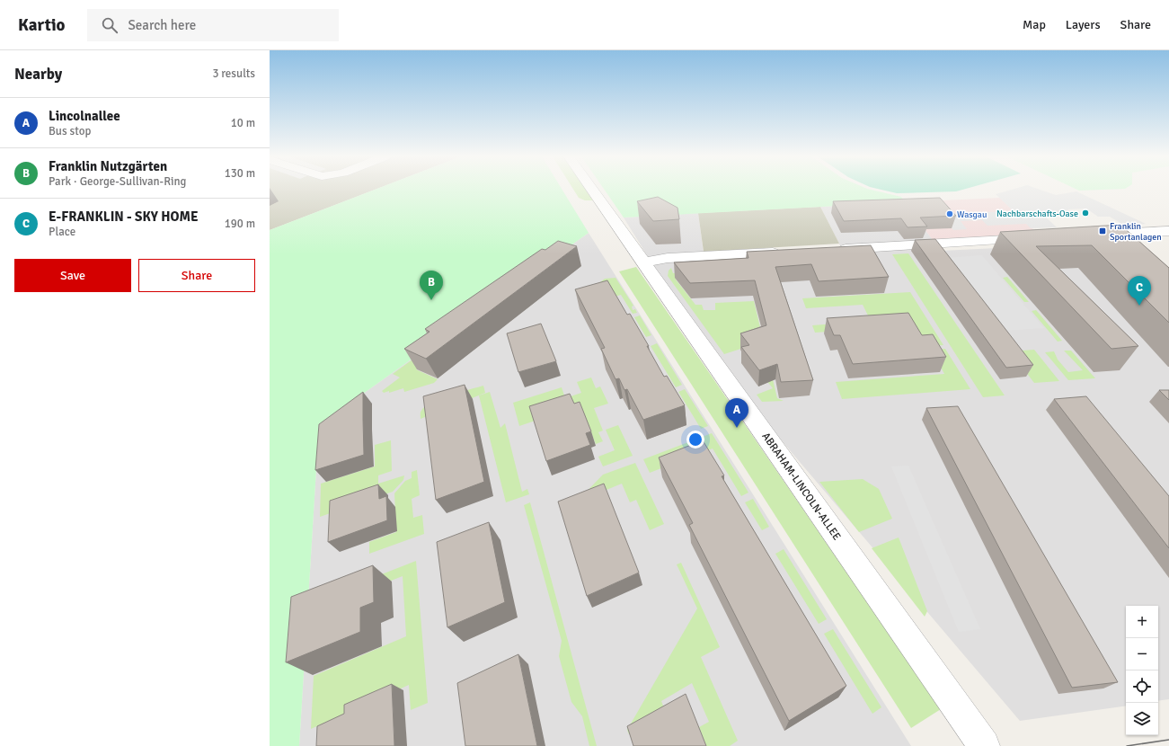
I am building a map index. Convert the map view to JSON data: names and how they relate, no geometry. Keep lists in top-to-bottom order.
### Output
{
  "streets": {
    "street": ["ABRAHAM-LINCOLN-ALLEE"]
  },
  "places": {
    "other": ["Nachbarschafts-Oase", "Wasgau"],
    "transit": ["Franklin Sportanlagen"]
  },
  "page": {
    "header": "Kartio",
    "search": "Search here",
    "nav": ["Map", "Layers", "Share"],
    "heading": ["Nearby", "3 results"],
    "list": [
      {
        "mark": "A",
        "name": "Lincolnallee",
        "note": "Bus stop",
        "value": "10 m"
      },
      {
        "mark": "B",
        "name": "Franklin Nutzgärten",
        "note": "Park · George-Sullivan-Ring",
        "value": "130 m"
      },
      {
        "mark": "C",
        "name": "E-FRANKLIN - SKY HOME",
        "note": "Place",
        "value": "190 m"
      }
    ],
    "buttons": ["Save", "Share"],
    "pins": ["B", "C", "A"],
    "map_buttons": ["+", "−"]
  }
}
